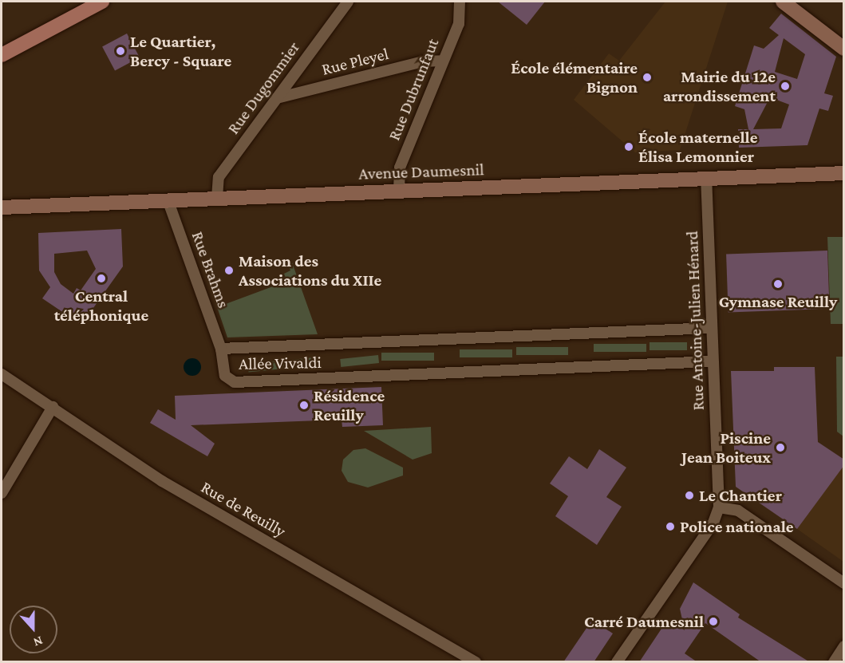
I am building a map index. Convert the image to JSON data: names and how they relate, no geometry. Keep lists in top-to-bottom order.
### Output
{
  "streets": {
    "main road": ["Avenue Daumesnil"],
    "street": [
      "Rue Pleyel",
      "Rue Dugommier",
      "Rue Dubrunfaut",
      "Rue Brahms",
      "Rue Antoine-Julien Hénard",
      "Allée Vivaldi",
      "Rue de Reuilly"
    ]
  },
  "crossings": [
    ["Rue Pleyel", "Rue Dugommier"],
    ["Rue Pleyel", "Rue Dubrunfaut"],
    ["Rue Dugommier", "Avenue Daumesnil"],
    ["Rue Dubrunfaut", "Avenue Daumesnil"],
    ["Avenue Daumesnil", "Rue Brahms"],
    ["Avenue Daumesnil", "Rue Antoine-Julien Hénard"],
    ["Rue Brahms", "Allée Vivaldi"],
    ["Rue Antoine-Julien Hénard", "Allée Vivaldi"]
  ],
  "places": [
    "Le Quartier, Bercy - Square",
    "École élémentaire Bignon",
    "Mairie du 12e arrondissement",
    "École maternelle Élisa Lemonnier",
    "Maison des Associations du XIIe",
    "Central téléphonique",
    "Gymnase Reuilly",
    "Résidence Reuilly",
    "Piscine Jean Boiteux",
    "Le Chantier",
    "Police nationale",
    "Carré Daumesnil"
  ],
  "north": "bottom"
}
